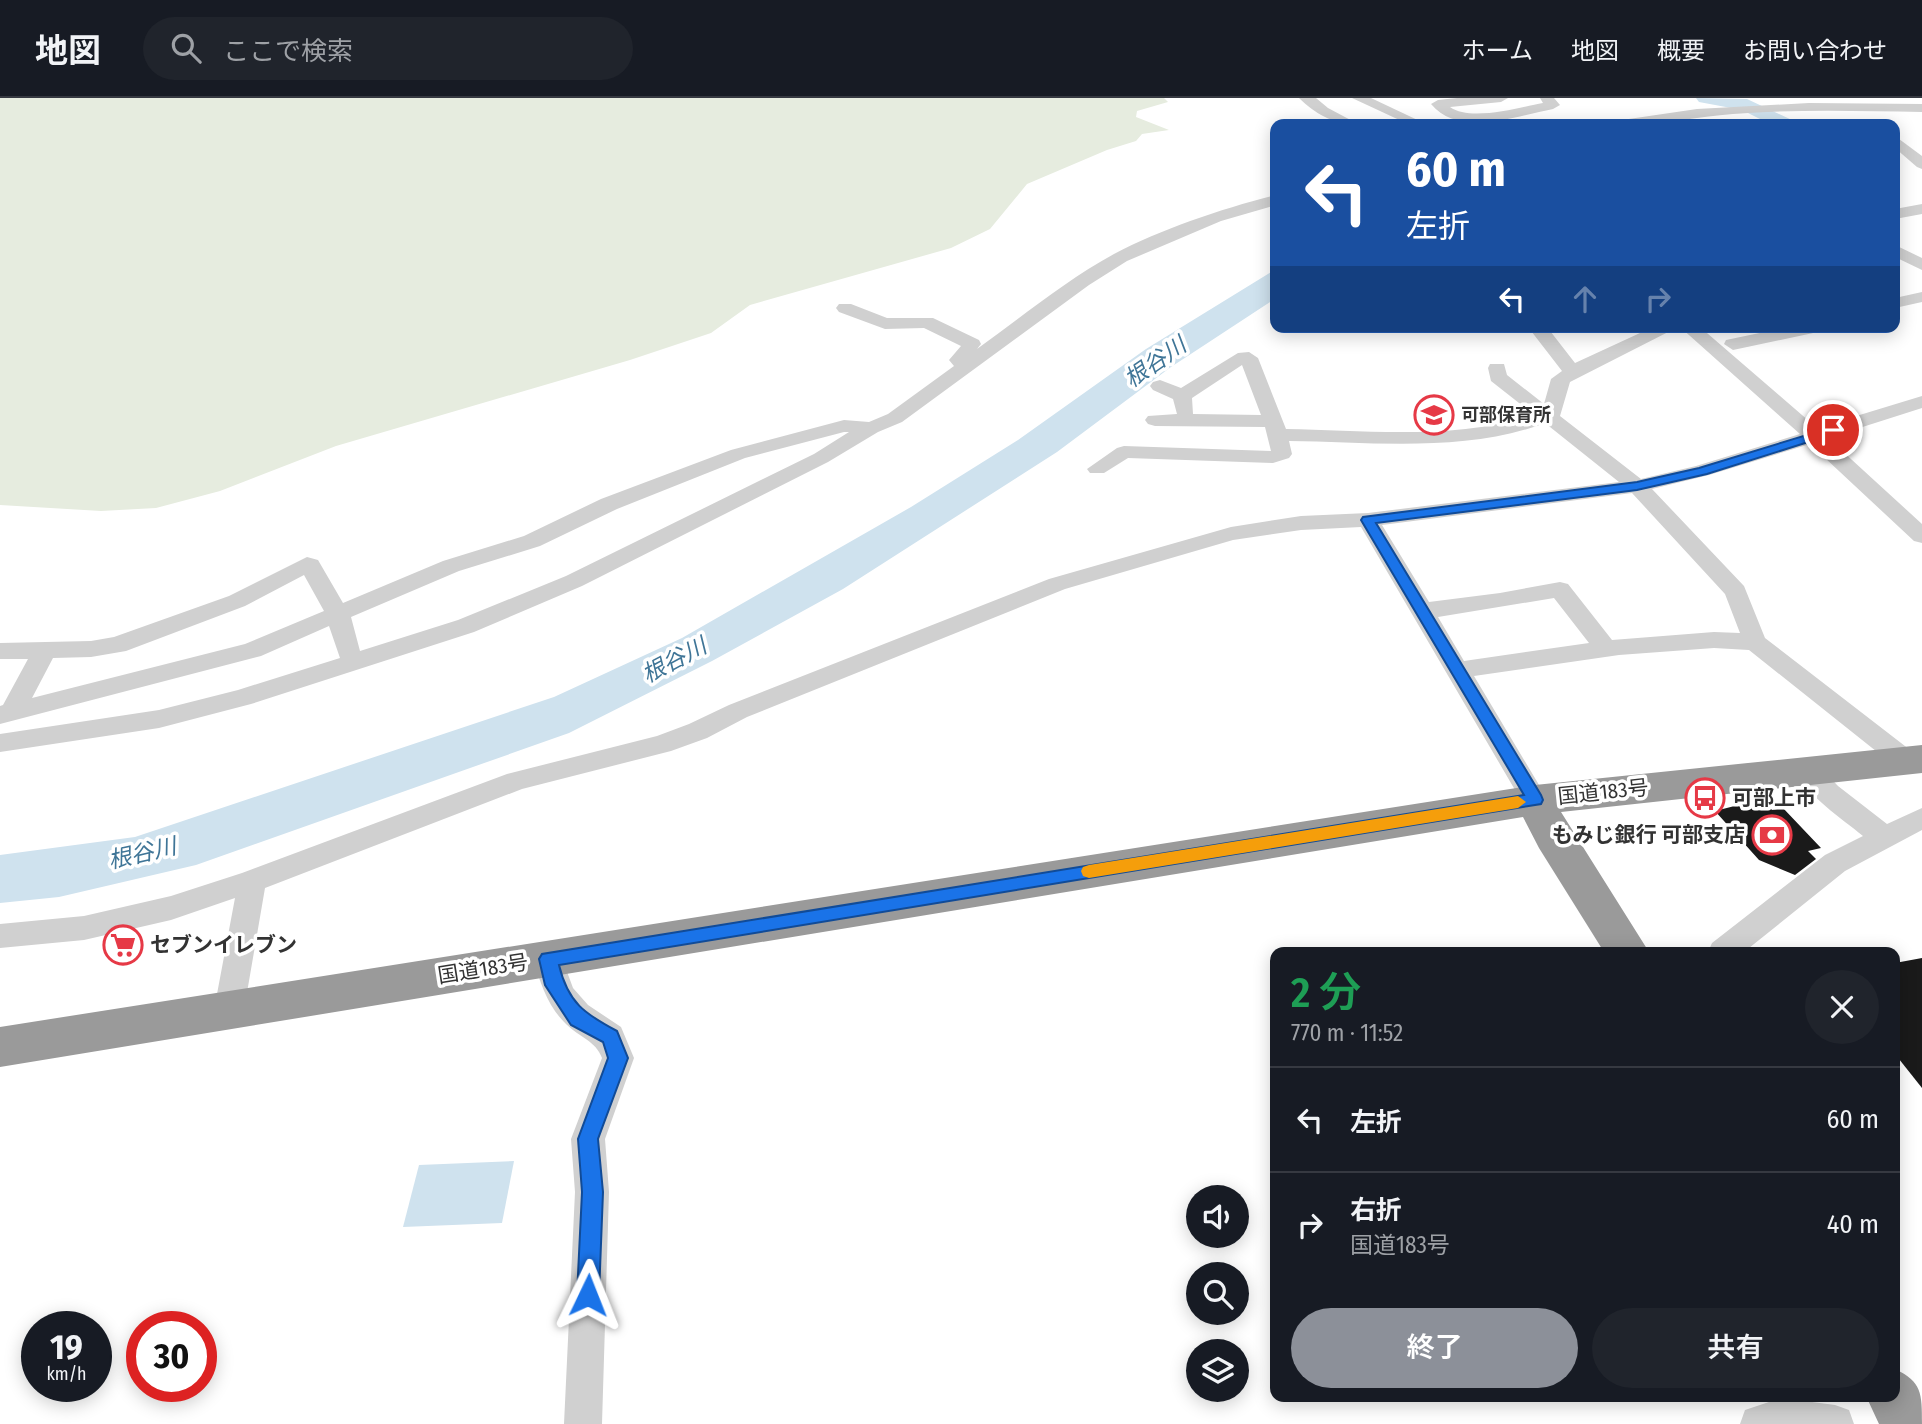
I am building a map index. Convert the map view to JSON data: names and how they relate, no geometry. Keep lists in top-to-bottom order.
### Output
{
  "streets": {
    "highway": ["国道183号"]
  },
  "water": ["根谷川"],
  "places": {
    "school or university": ["可部保育所"],
    "bus stop": ["可部上市"],
    "bank": ["もみじ銀行 可部支店"],
    "supermarket": ["セブンイレブン"]
  },
  "page": {
    "header": "地図",
    "search": "ここで検索",
    "nav": [
      "ホーム",
      "地図",
      "概要",
      "お問い合わせ"
    ],
    "turn": ["60 m", "左折"],
    "heading": ["2 分", "770 m · 11:52"],
    "list": [
      {
        "name": "左折",
        "value": "60 m"
      },
      {
        "name": "右折",
        "note": "国道183号",
        "value": "40 m"
      }
    ],
    "buttons": ["終了", "共有"],
    "speed": "19 km/h",
    "limit": "30"
  }
}
